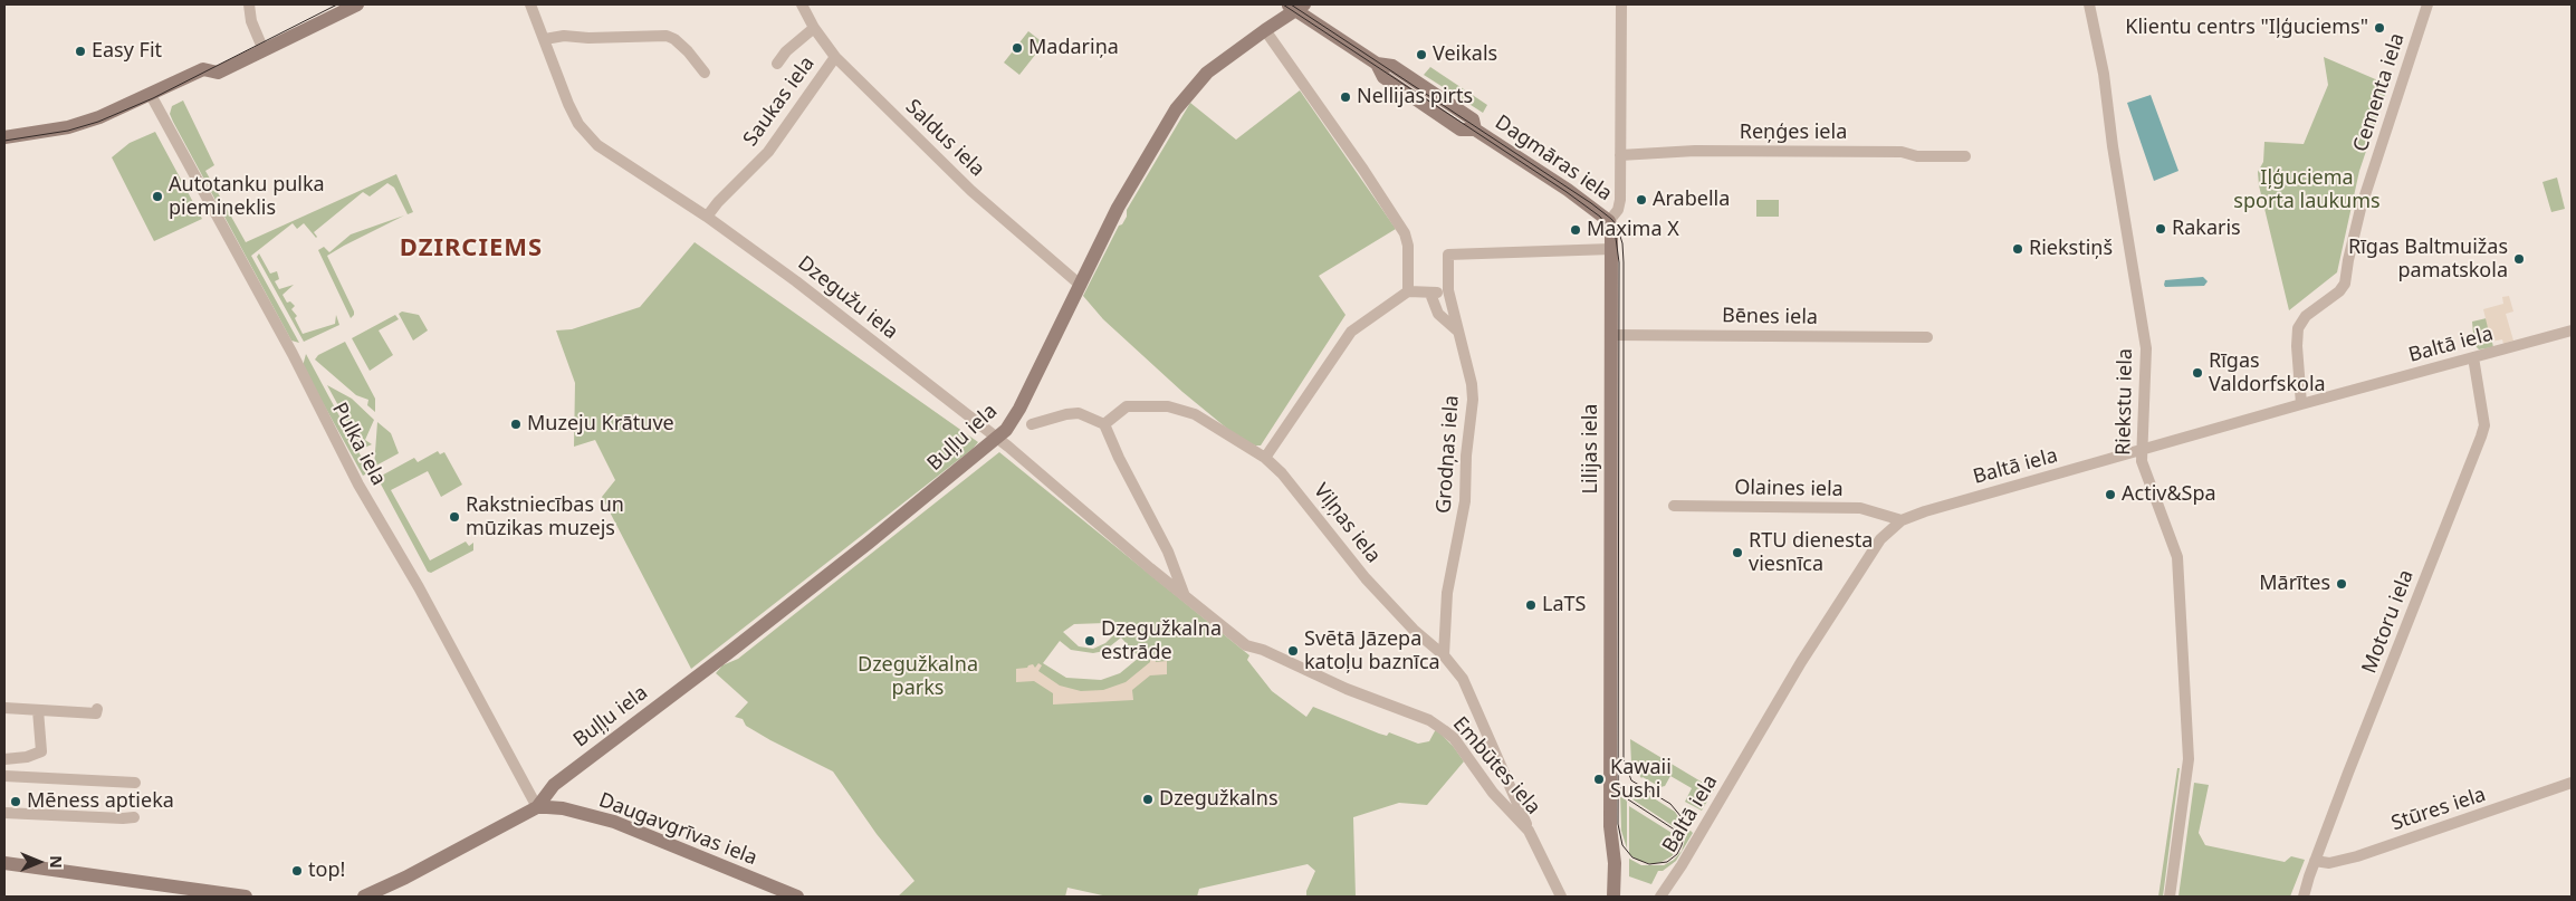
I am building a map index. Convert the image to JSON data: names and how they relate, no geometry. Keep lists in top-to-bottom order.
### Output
{
  "streets": {
    "street": [
      "Cementa iela",
      "Saukas iela",
      "Reņģes iela",
      "Saldus iela",
      "Dagmāras iela",
      "Dzegužu iela",
      "Bēnes iela",
      "Baltā iela",
      "Riekstu iela",
      "Buļļu iela",
      "Pulka iela",
      "Lilijas iela",
      "Grodņas iela",
      "Olaines iela",
      "Viļņas iela",
      "Motoru iela",
      "Embūtes iela",
      "Stūres iela",
      "Daugavgrīvas iela"
    ]
  },
  "crossings": [
    ["Cementa iela", "Baltā iela"],
    ["Saukas iela", "Saldus iela"],
    ["Saukas iela", "Dzegužu iela"],
    ["Reņģes iela", "Lilijas iela"],
    ["Saldus iela", "Buļļu iela"],
    ["Dagmāras iela", "Buļļu iela"],
    ["Dagmāras iela", "Lilijas iela"],
    ["Dzegužu iela", "Buļļu iela"],
    ["Dzegužu iela", "Embūtes iela"],
    ["Bēnes iela", "Lilijas iela"],
    ["Baltā iela", "Riekstu iela"],
    ["Baltā iela", "Olaines iela"],
    ["Baltā iela", "Motoru iela"],
    ["Buļļu iela", "Pulka iela"],
    ["Buļļu iela", "Daugavgrīvas iela"],
    ["Pulka iela", "Daugavgrīvas iela"],
    ["Lilijas iela", "Grodņas iela"],
    ["Grodņas iela", "Viļņas iela"],
    ["Viļņas iela", "Embūtes iela"],
    ["Motoru iela", "Stūres iela"]
  ],
  "districts": ["DZIRCIEMS"],
  "parks": ["Iļģuciema sporta laukums", "Dzegužkalna parks"],
  "places": [
    "Klientu centrs \"Iļģuciems\"",
    "Madariņa",
    "Easy Fit",
    "Veikals",
    "Nellijas pirts",
    "Autotanku pulka piemineklis",
    "Arabella",
    "Rakaris",
    "Maxima X",
    "Riekstiņš",
    "Rīgas Baltmuižas pamatskola",
    "Rīgas Valdorfskola",
    "Muzeju Krātuve",
    "Activ&Spa",
    "Rakstniecības un mūzikas muzejs",
    "RTU dienesta viesnīca",
    "Mārītes",
    "LaTS",
    "Dzegužkalna estrāde",
    "Svētā Jāzepa katoļu baznīca",
    "Kawaii Sushi",
    "Dzegužkalns",
    "Mēness aptieka",
    "top!"
  ],
  "north": "right"
}
